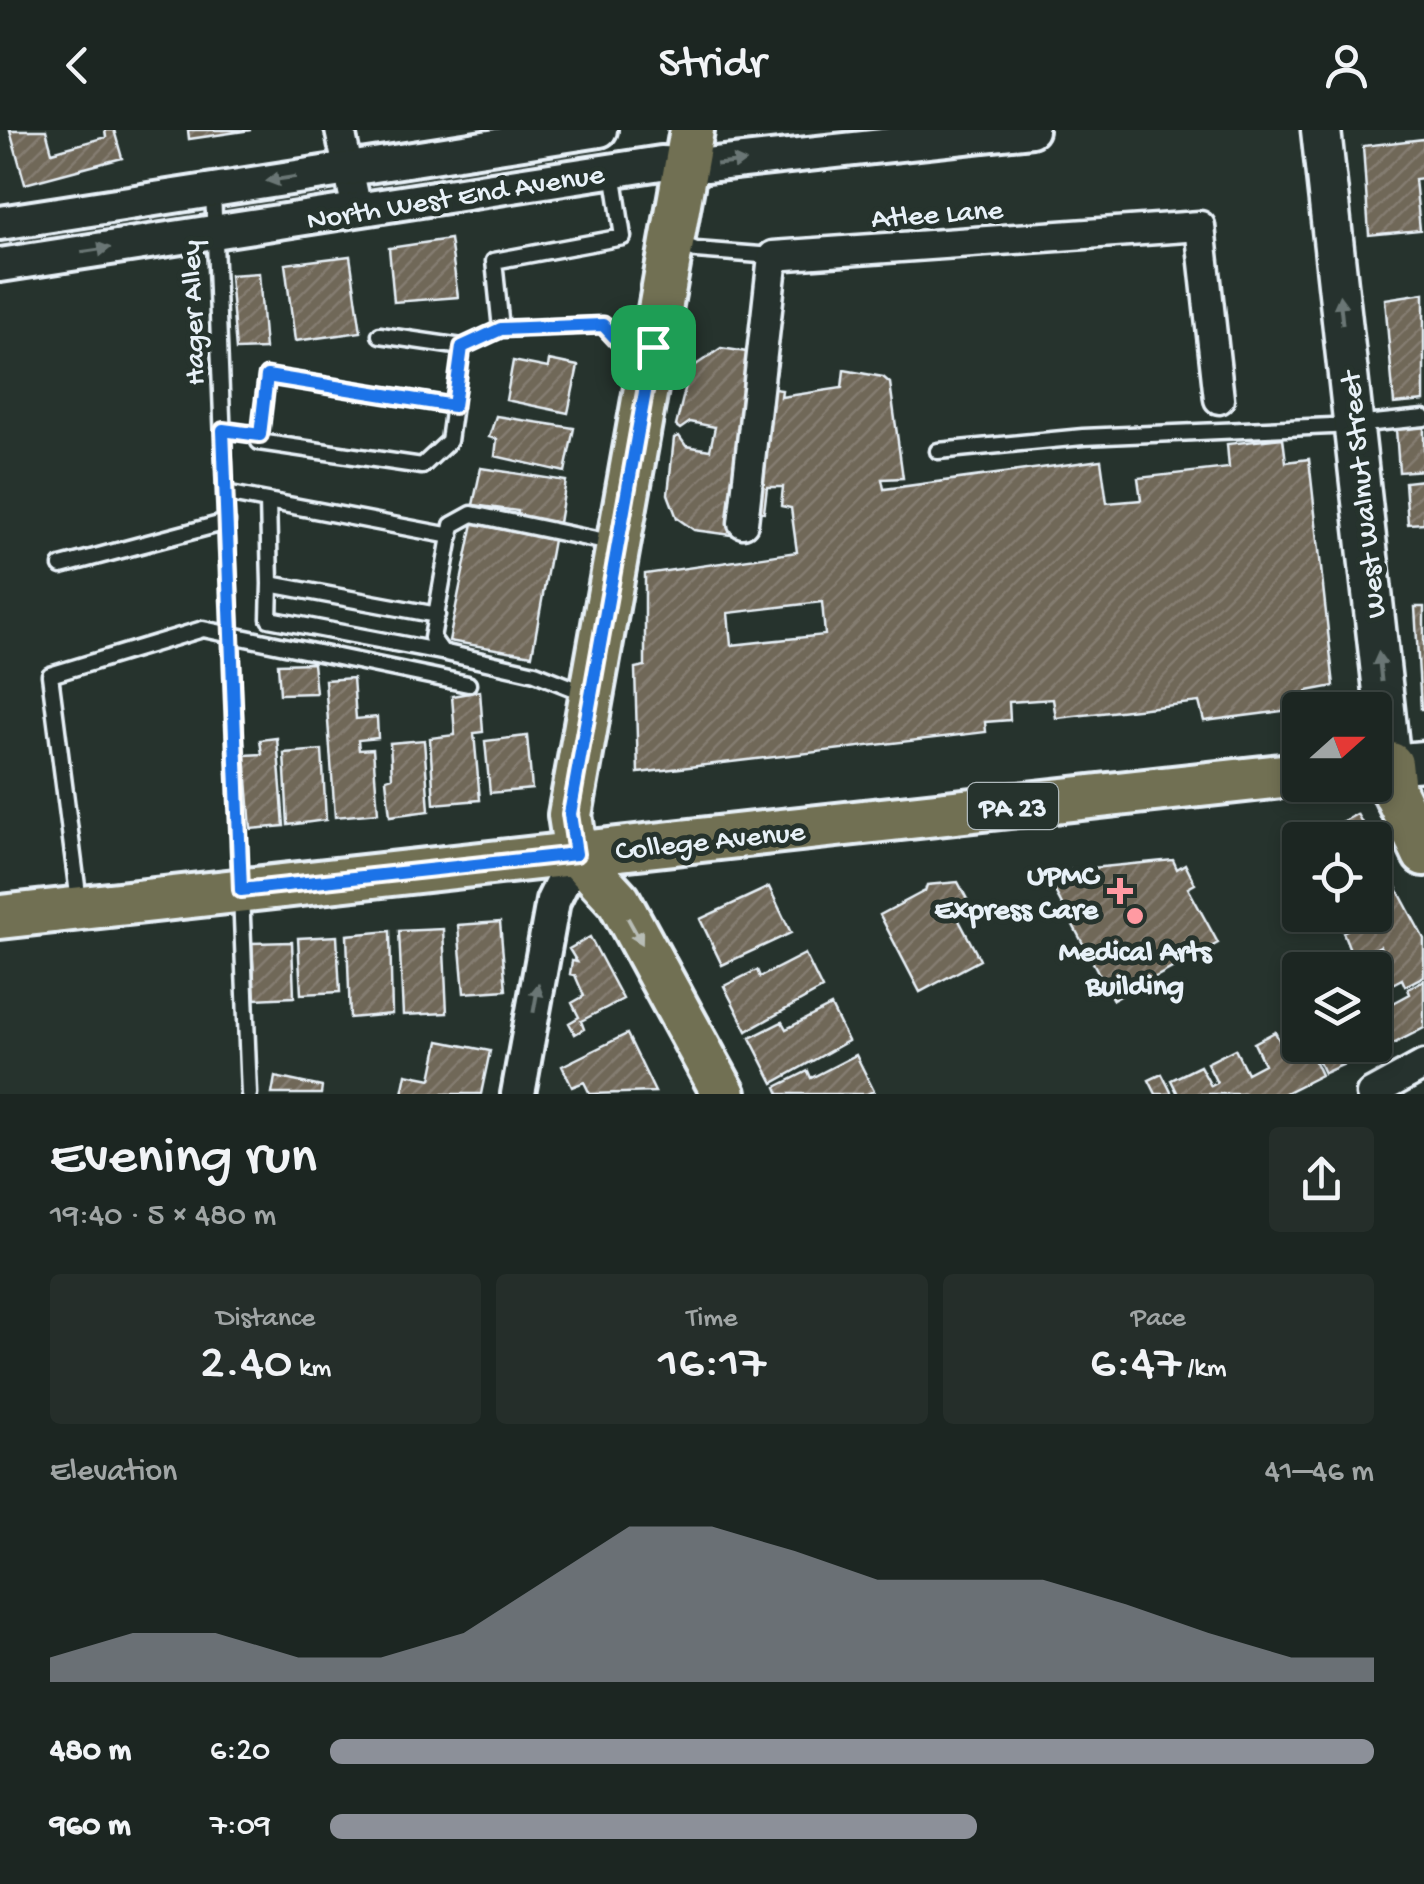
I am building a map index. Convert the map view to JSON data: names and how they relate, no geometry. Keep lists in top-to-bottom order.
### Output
{
  "streets": {
    "main road": ["West Walnut Street", "PA 23", "College Avenue"],
    "street": ["North West End Avenue", "Atlee Lane"],
    "lane": ["Hager Alley"]
  },
  "crossings": [
    ["North West End Avenue", "Hager Alley"],
    ["Hager Alley", "College Avenue"]
  ],
  "one_way": ["West Walnut Street"],
  "places": {
    "health": ["UPMC Express Care"],
    "other": ["Medical Arts Building"]
  },
  "north": "right",
  "page": {
    "header": "Stridr",
    "heading": ["Evening run", "19:40 · 5 × 480 m"],
    "stats": [
      ["Distance", "2.40 km"],
      ["Time", "16:17"],
      ["Pace", "6:47 /km"]
    ],
    "chart": ["Elevation", "41–46 m"],
    "list": [
      {
        "name": "480 m",
        "note": "6:20"
      },
      {
        "name": "960 m",
        "note": "7:09"
      }
    ]
  }
}
